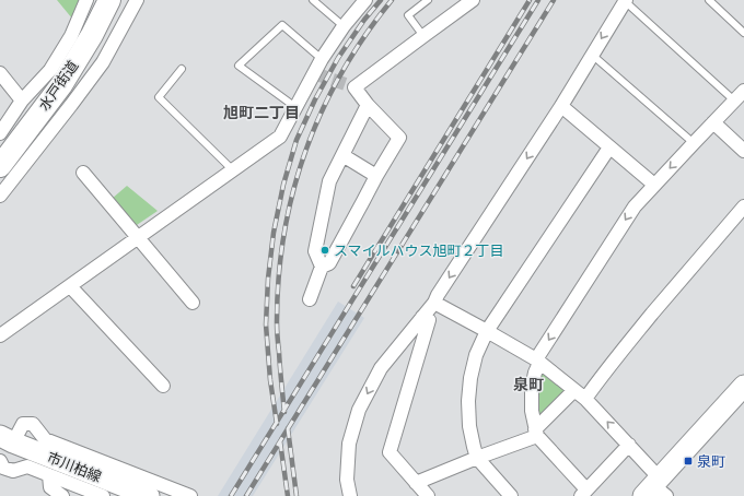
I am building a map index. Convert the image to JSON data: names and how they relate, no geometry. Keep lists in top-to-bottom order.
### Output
{
  "streets": {
    "highway": ["水戸街道"],
    "main road": ["市川柏線"]
  },
  "districts": ["旭町二丁目", "泉町"],
  "places": {
    "other": ["スマイルハウス旭町２丁目"],
    "transit": ["泉町"]
  }
}
